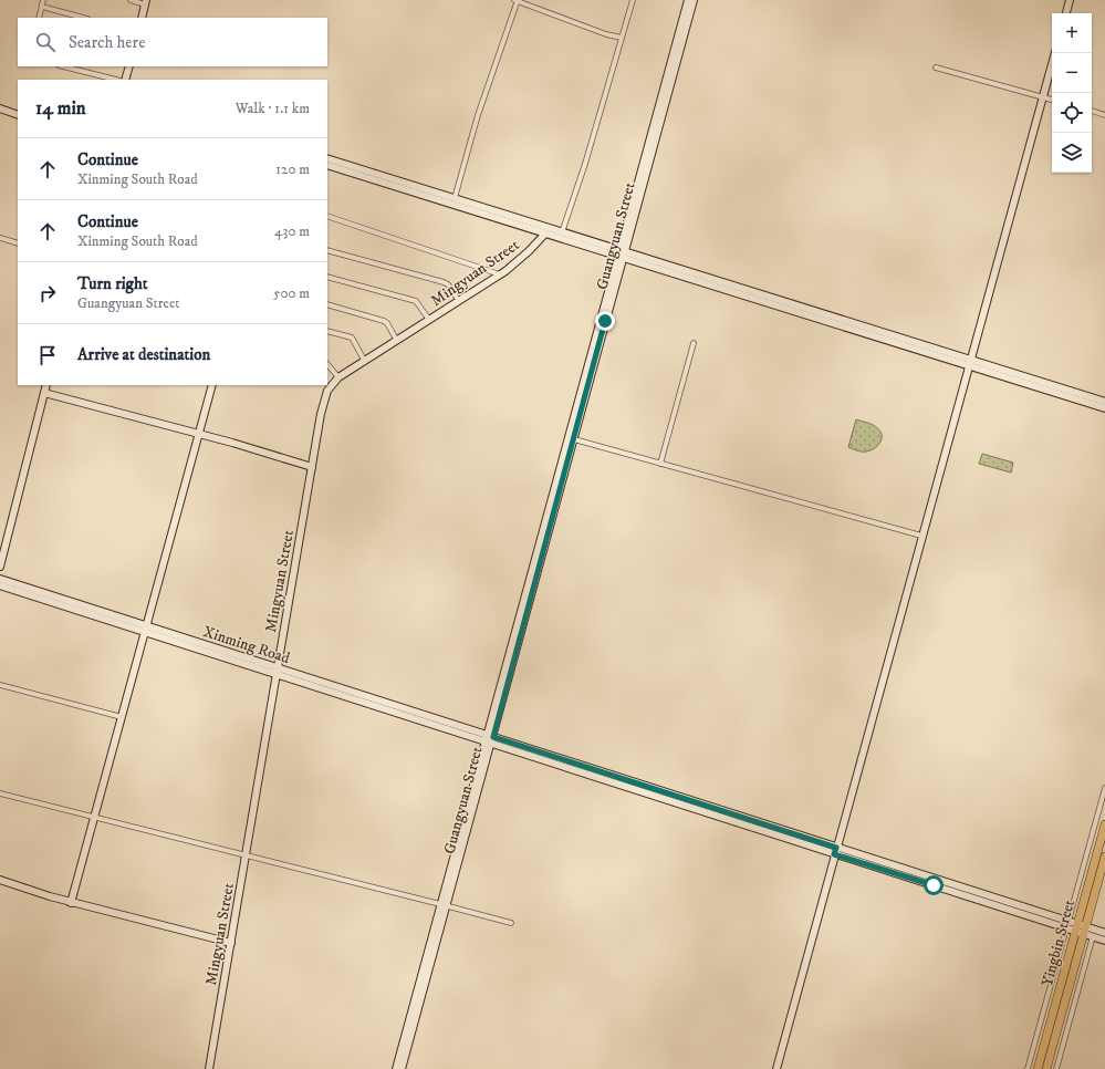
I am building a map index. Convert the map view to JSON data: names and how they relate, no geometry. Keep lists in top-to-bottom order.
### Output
{
  "streets": {
    "main road": ["Yingbin Street"],
    "street": ["Guangyuan Street", "Mingyuan Street", "Xinming Road"]
  },
  "crossings": [
    ["Guangyuan Street", "Xinming Road"],
    ["Mingyuan Street", "Xinming Road"],
    ["Xinming Road", "Yingbin Street"]
  ],
  "page": {
    "map_buttons": ["+", "−"],
    "search": "Search here",
    "heading": ["14 min", "Walk · 1.1 km"],
    "list": [
      ["Continue", "Xinming South Road", "120 m"],
      ["Continue", "Xinming South Road", "430 m"],
      ["Turn right", "Guangyuan Street", "500 m"],
      "Arrive at destination"
    ]
  }
}
